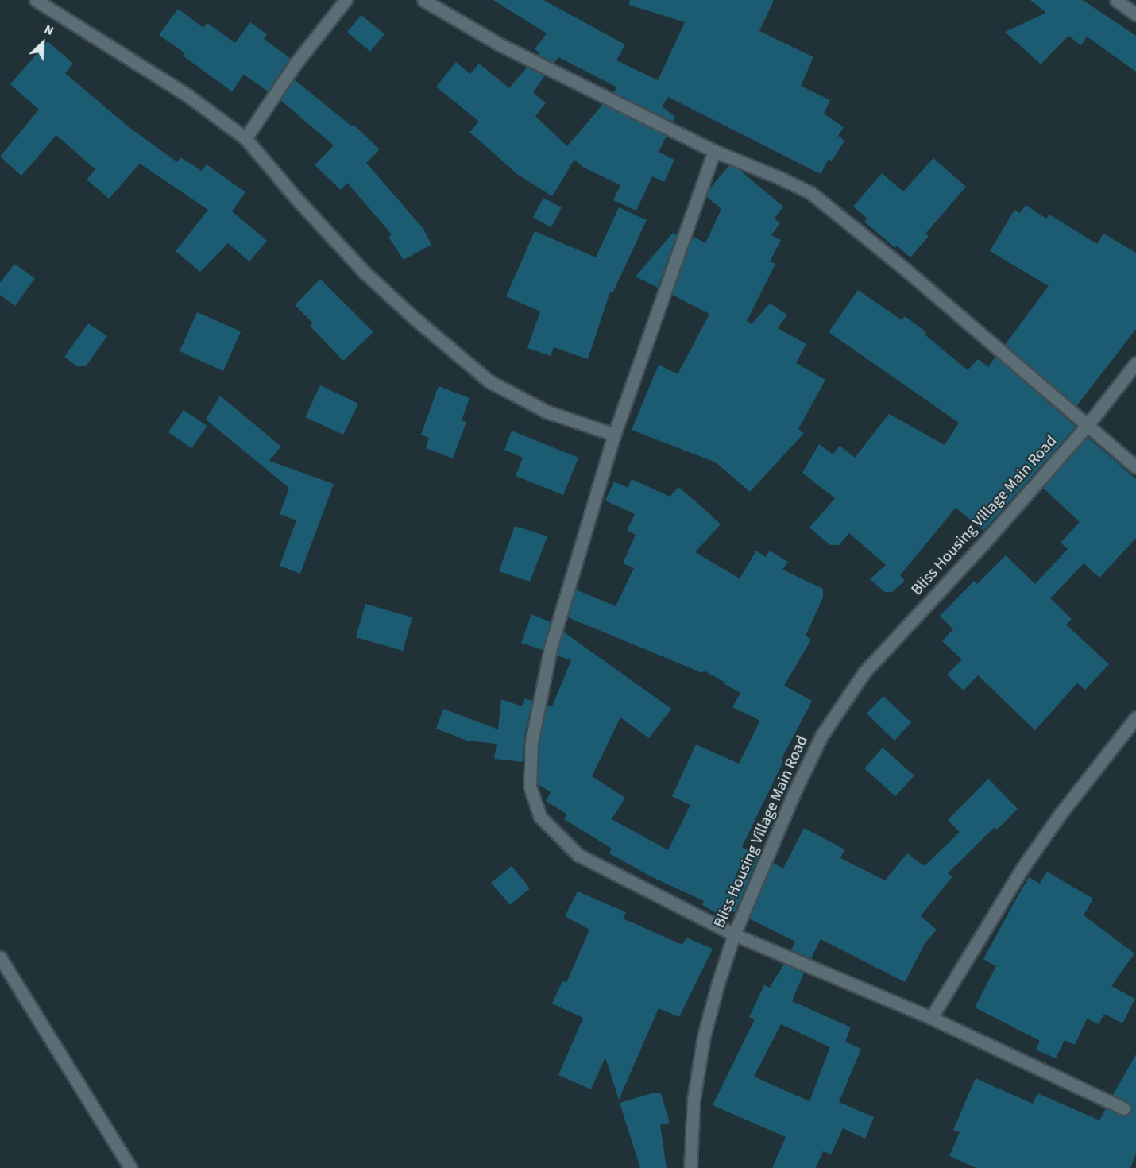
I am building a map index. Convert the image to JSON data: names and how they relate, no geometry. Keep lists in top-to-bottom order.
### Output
{
  "streets": {
    "street": ["Bliss Housing Village Main Road"]
  },
  "north": "top right"
}
